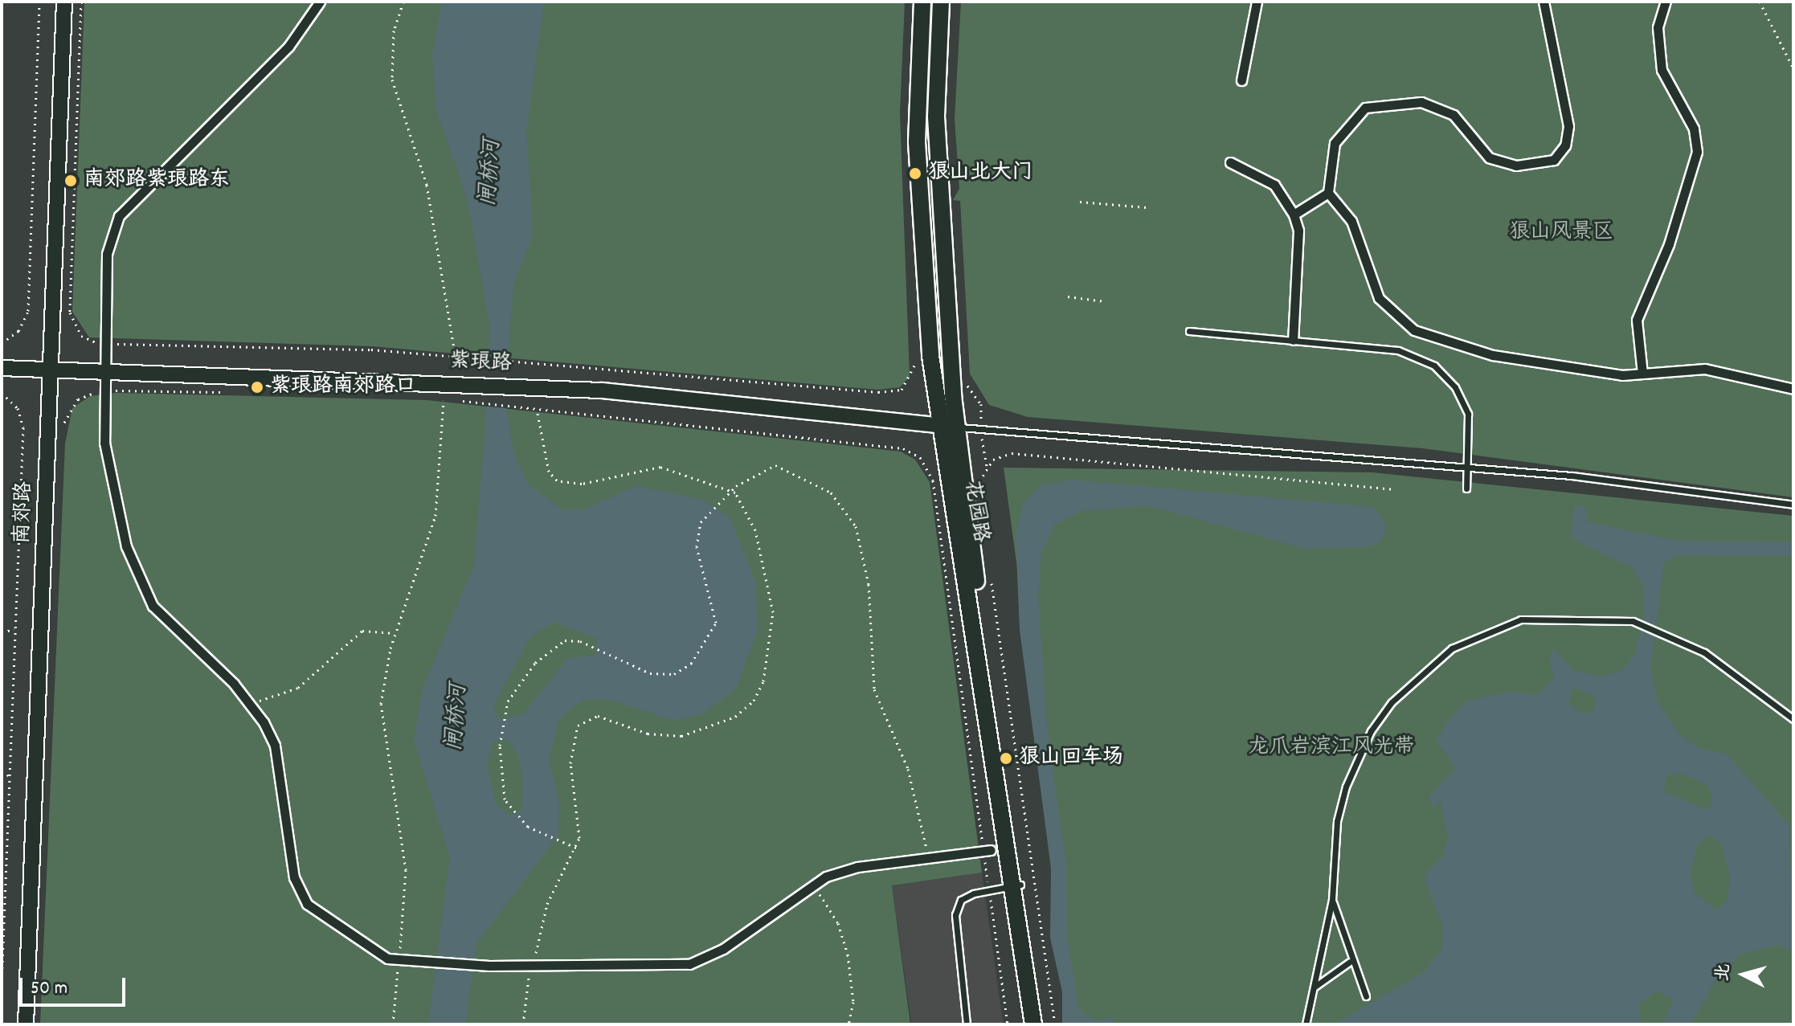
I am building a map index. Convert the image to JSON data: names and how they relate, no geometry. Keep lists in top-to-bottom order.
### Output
{
  "streets": {
    "main road": ["花园路"],
    "street": ["紫琅路", "南郊路"]
  },
  "crossings": [
    ["紫琅路", "花园路"],
    ["紫琅路", "南郊路"]
  ],
  "water": ["闸桥河"],
  "parks": ["狼山风景区", "龙爪岩滨江风光带"],
  "places": [
    "狼山北大门",
    "南郊路紫琅路东",
    "紫琅路南郊路口",
    "狼山回车场"
  ],
  "scale_bar": "50 m",
  "north": "left"
}
